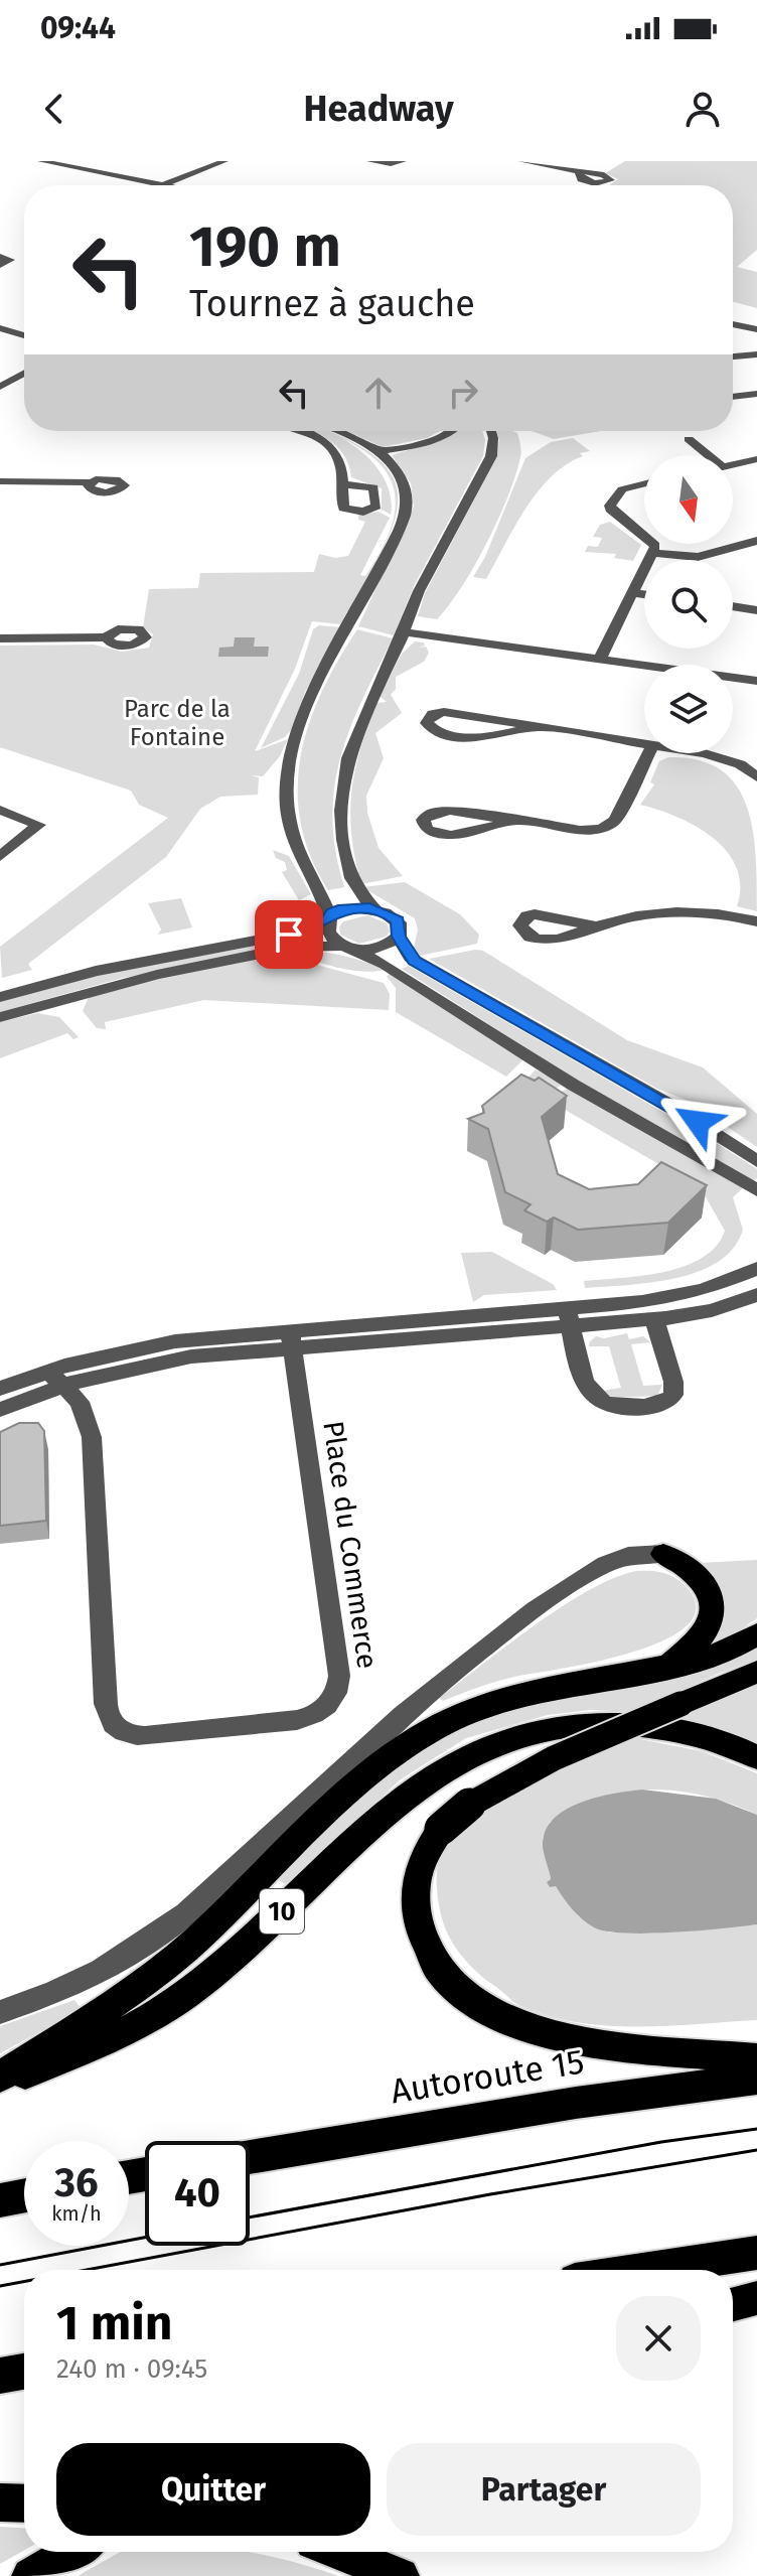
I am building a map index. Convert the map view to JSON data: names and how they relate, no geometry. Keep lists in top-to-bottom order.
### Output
{
  "streets": {
    "highway": ["10", "Autoroute 15"],
    "street": ["Place du Commerce"]
  },
  "parks": ["Parc de la Fontaine"],
  "north": "bottom",
  "page": {
    "status": "09:44",
    "header": "Headway",
    "turn": ["190 m", "Tournez à gauche"],
    "speed": "36 km/h",
    "limit": "40",
    "heading": ["1 min", "240 m · 09:45"],
    "buttons": ["Quitter", "Partager"]
  }
}
